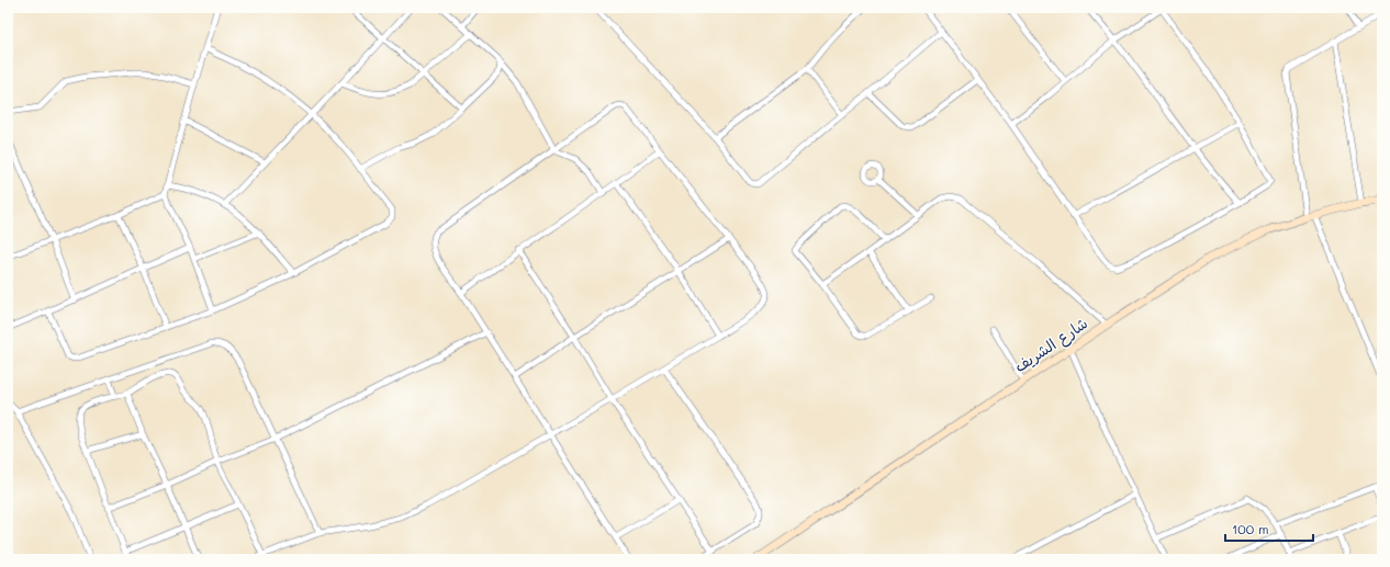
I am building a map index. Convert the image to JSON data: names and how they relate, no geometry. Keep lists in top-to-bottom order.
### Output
{
  "streets": {
    "main road": ["شارع الشريف"]
  },
  "scale_bar": "100 m"
}
